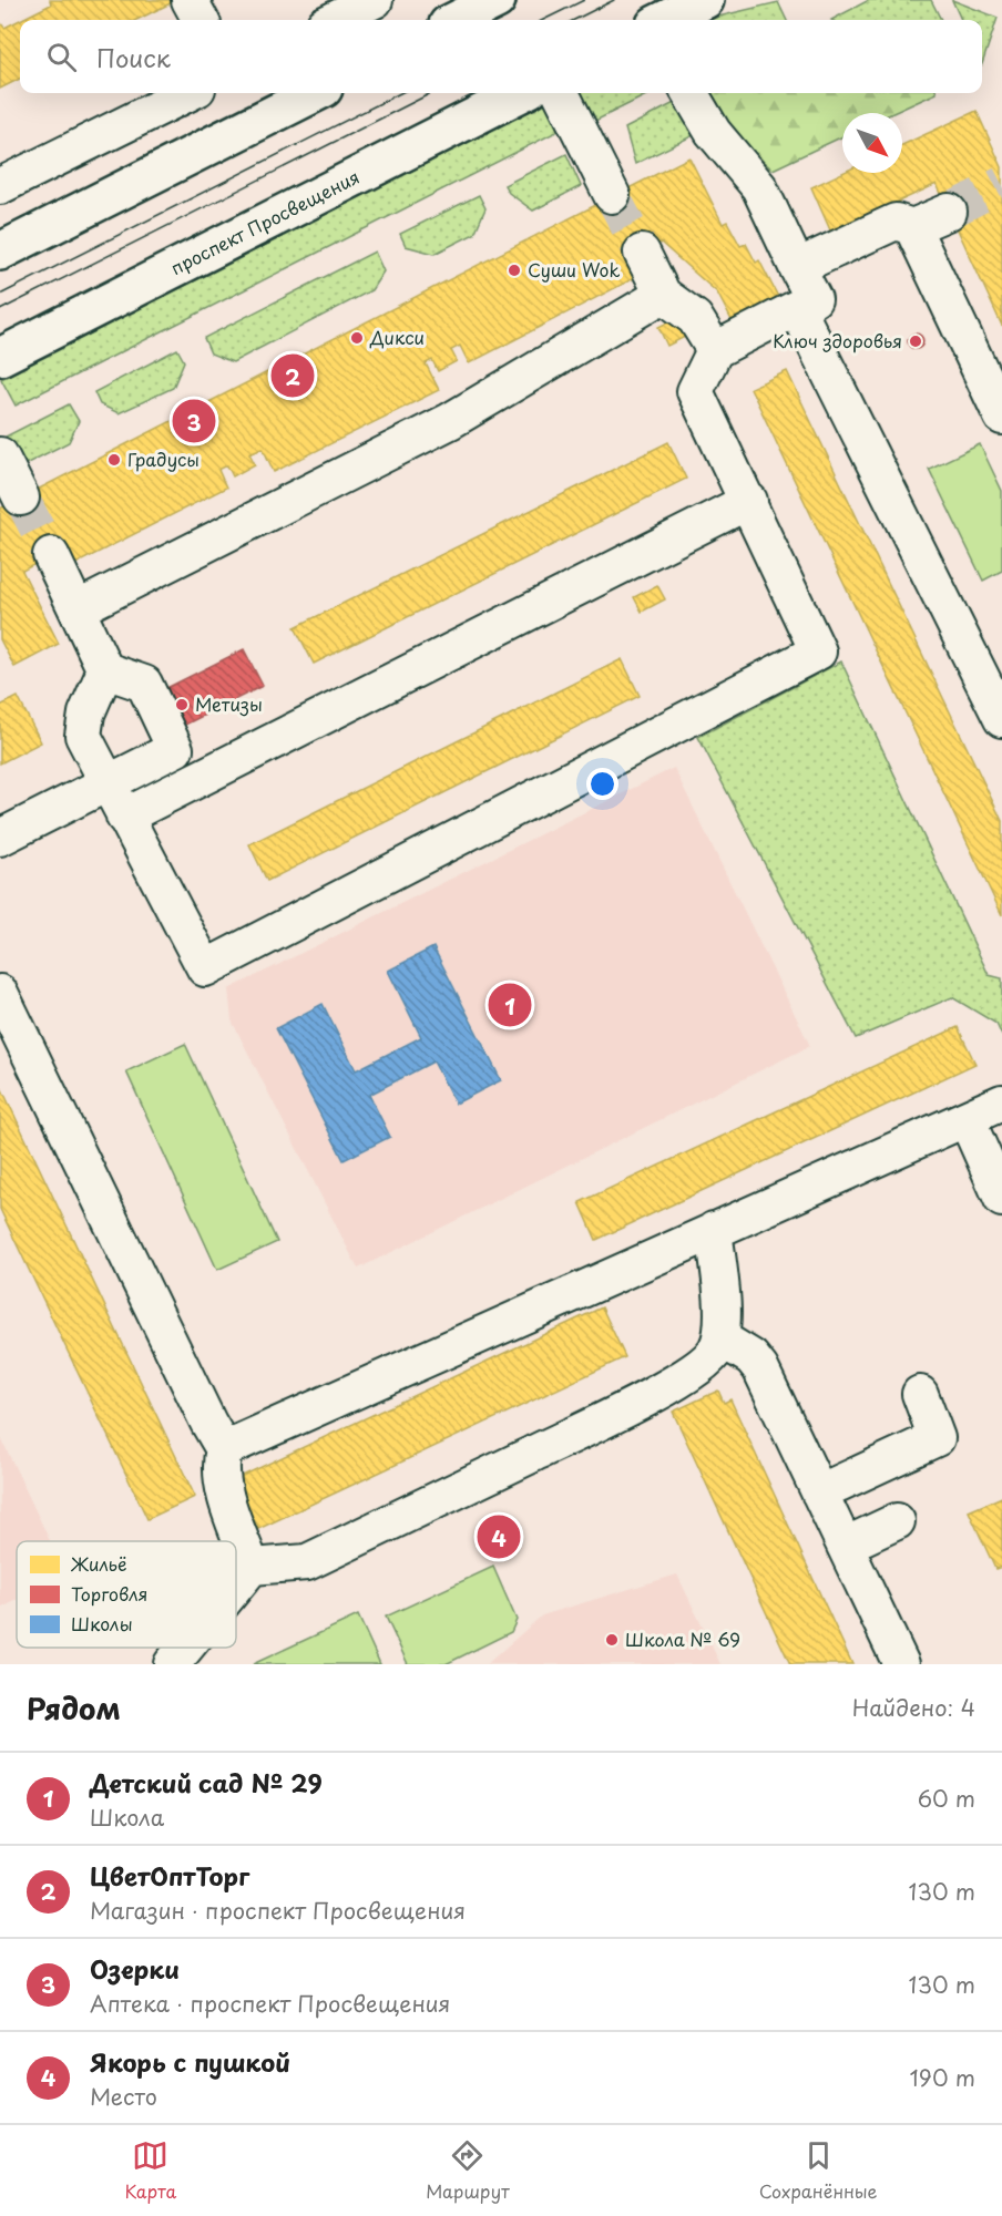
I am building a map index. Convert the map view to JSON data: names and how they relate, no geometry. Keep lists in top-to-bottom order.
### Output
{
  "streets": {
    "main road": ["проспект Просвещения"]
  },
  "places": [
    "Суши Wok",
    "Дикси",
    "Ключ здоровья",
    "Градусы",
    "Метизы",
    "Школа № 69"
  ],
  "legend": ["Жильё", "Торговля", "Школы"],
  "north": "bottom right",
  "page": {
    "search": "Поиск",
    "pins": [
      "2",
      "3",
      "1",
      "4"
    ],
    "heading": ["Рядом", "Найдено: 4"],
    "list": [
      {
        "mark": "1",
        "name": "Детский сад № 29",
        "note": "Школа",
        "value": "60 m"
      },
      {
        "mark": "2",
        "name": "ЦветОптТорг",
        "note": "Магазин · проспект Просвещения",
        "value": "130 m"
      },
      {
        "mark": "3",
        "name": "Озерки",
        "note": "Аптека · проспект Просвещения",
        "value": "130 m"
      },
      {
        "mark": "4",
        "name": "Якорь с пушкой",
        "note": "Место",
        "value": "190 m"
      }
    ],
    "nav": ["Карта", "Маршрут", "Сохранённые"]
  }
}
